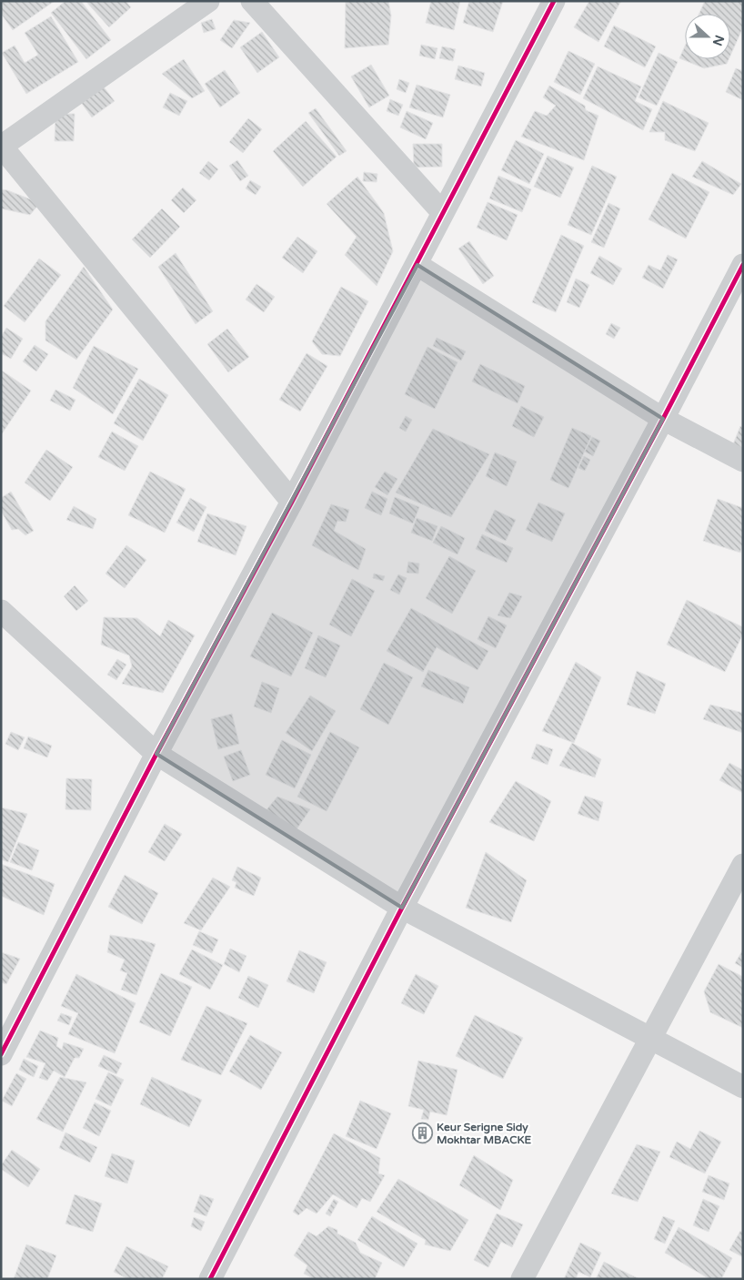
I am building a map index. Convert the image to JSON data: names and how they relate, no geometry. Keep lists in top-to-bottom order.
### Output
{
  "places": {
    "building": ["Keur Serigne Sidy Mokhtar MBACKE"]
  },
  "north": "right"
}
